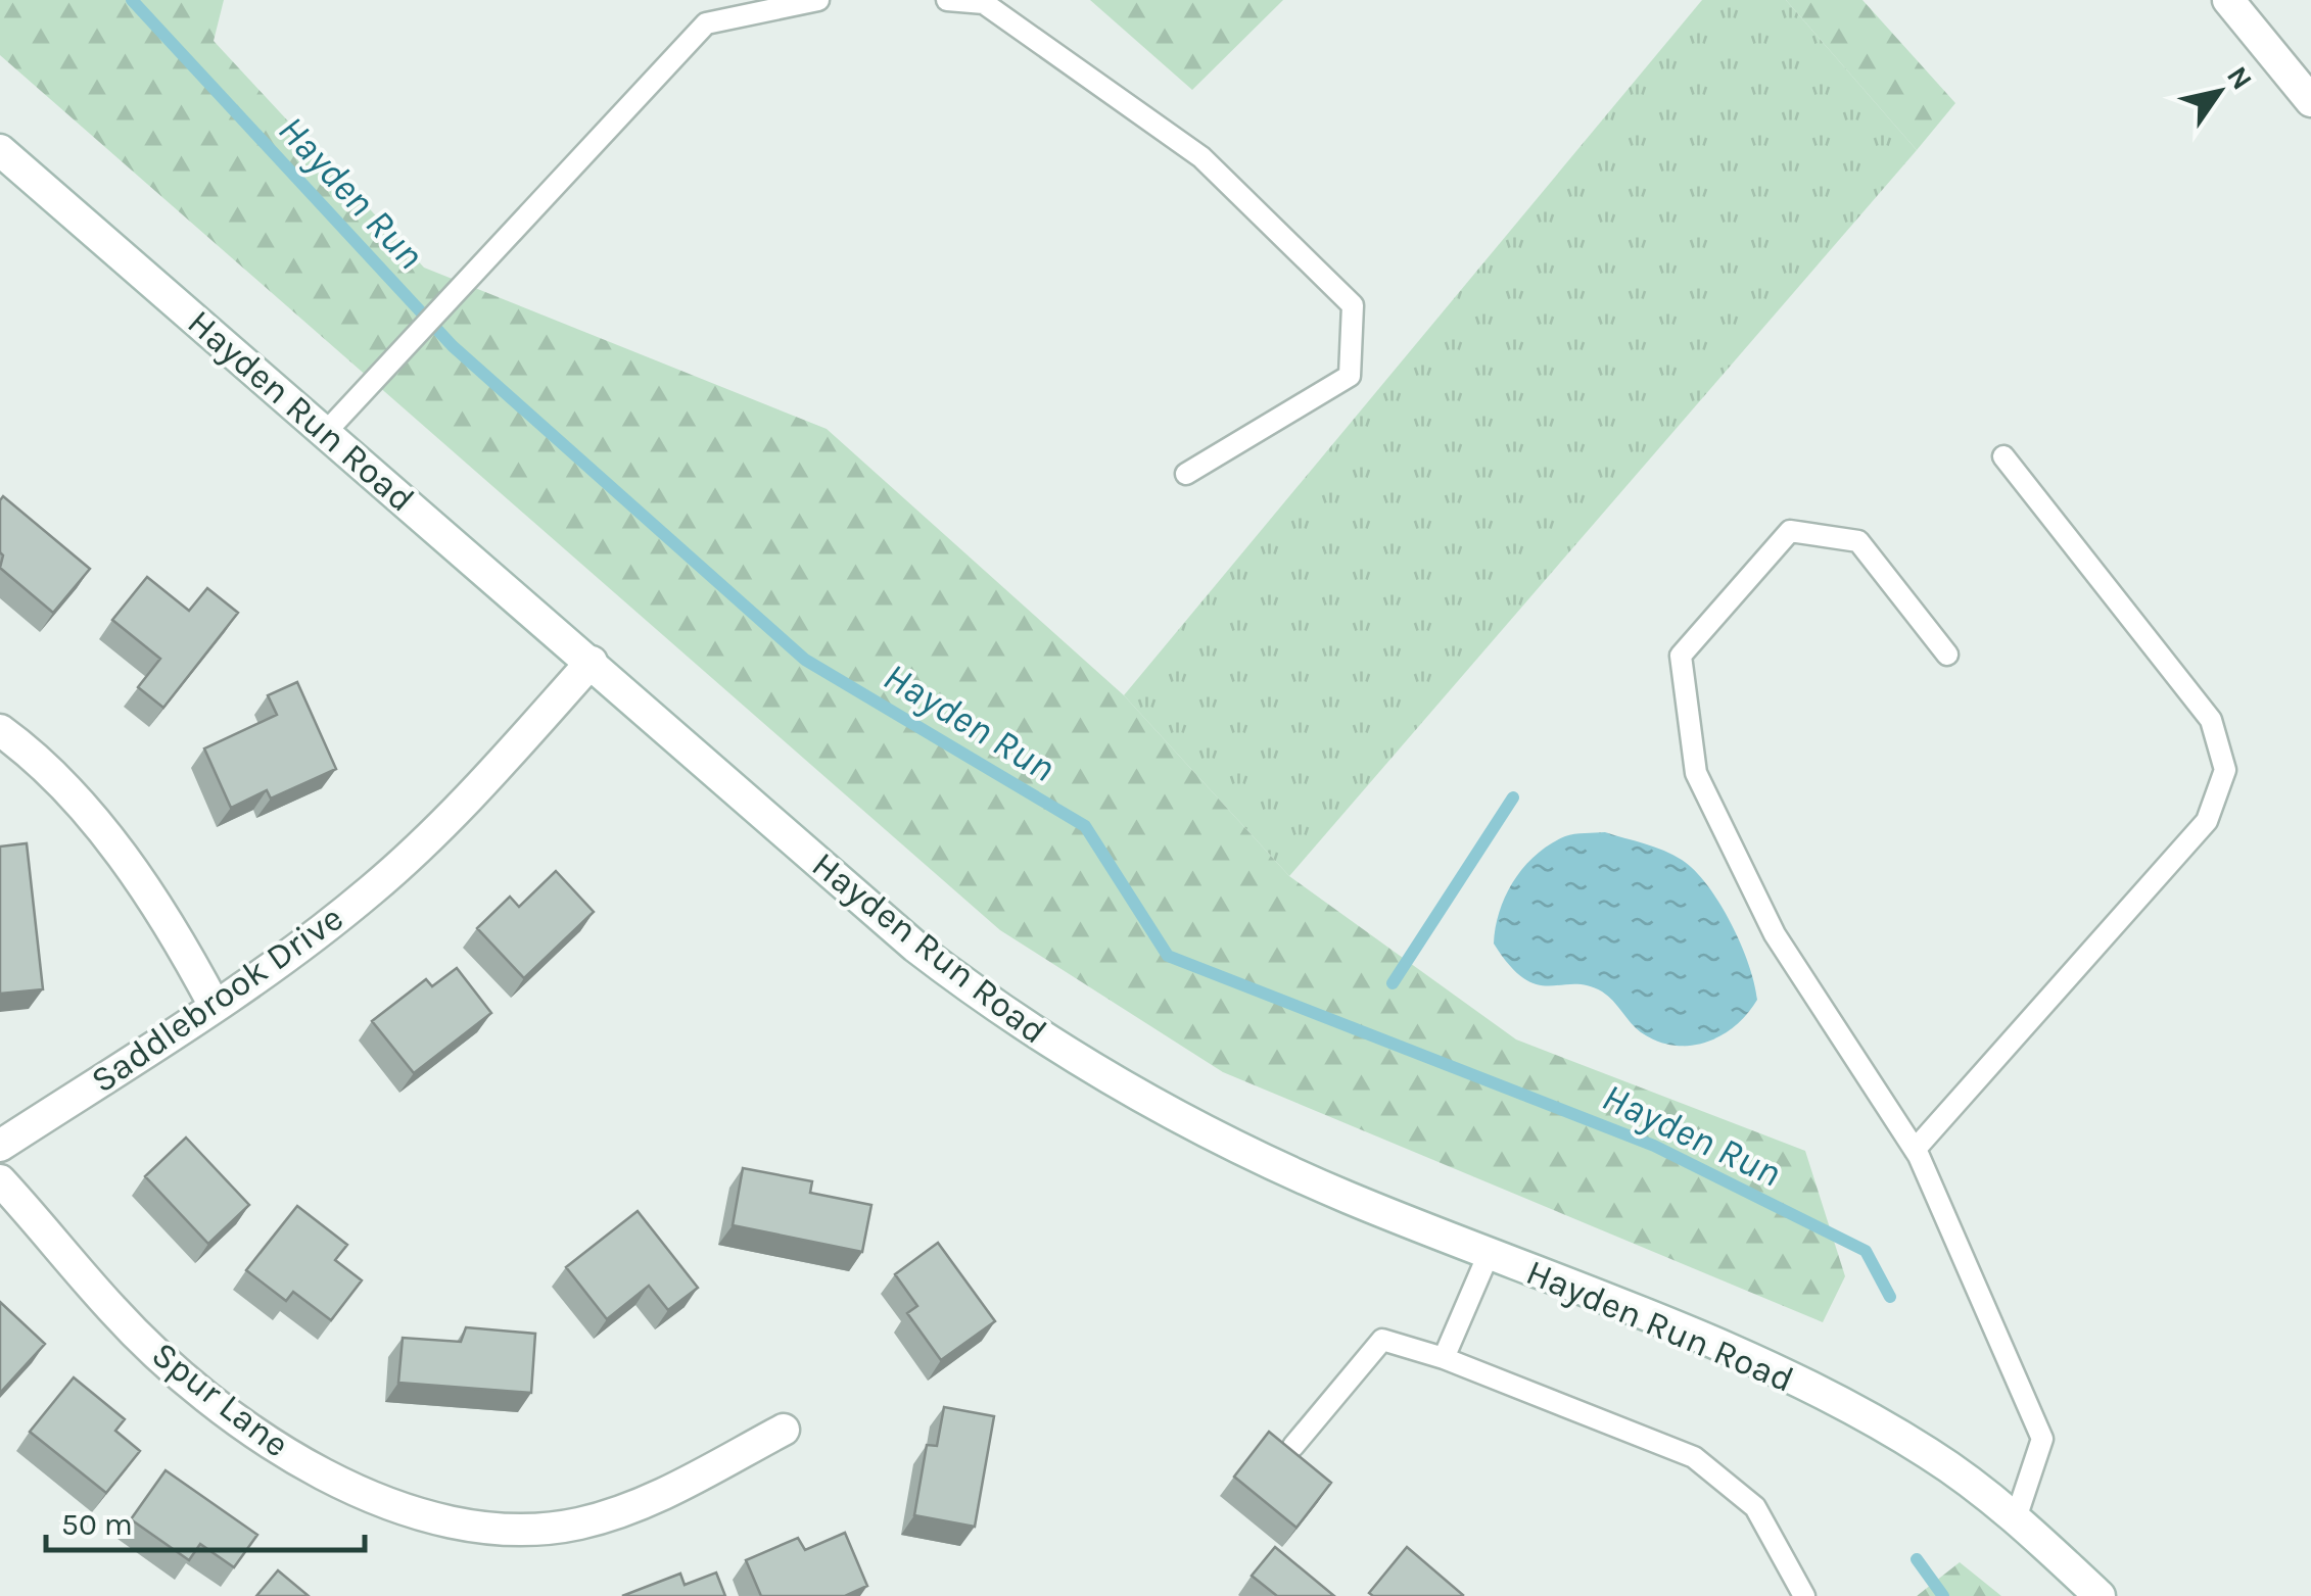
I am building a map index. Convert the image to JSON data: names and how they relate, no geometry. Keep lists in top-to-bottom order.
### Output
{
  "streets": {
    "main road": ["Hayden Run Road", "Saddlebrook Drive", "Spur Lane"]
  },
  "crossings": [
    ["Hayden Run Road", "Saddlebrook Drive"]
  ],
  "water": ["Hayden Run"],
  "scale_bar": "50 m",
  "north": "top right"
}
